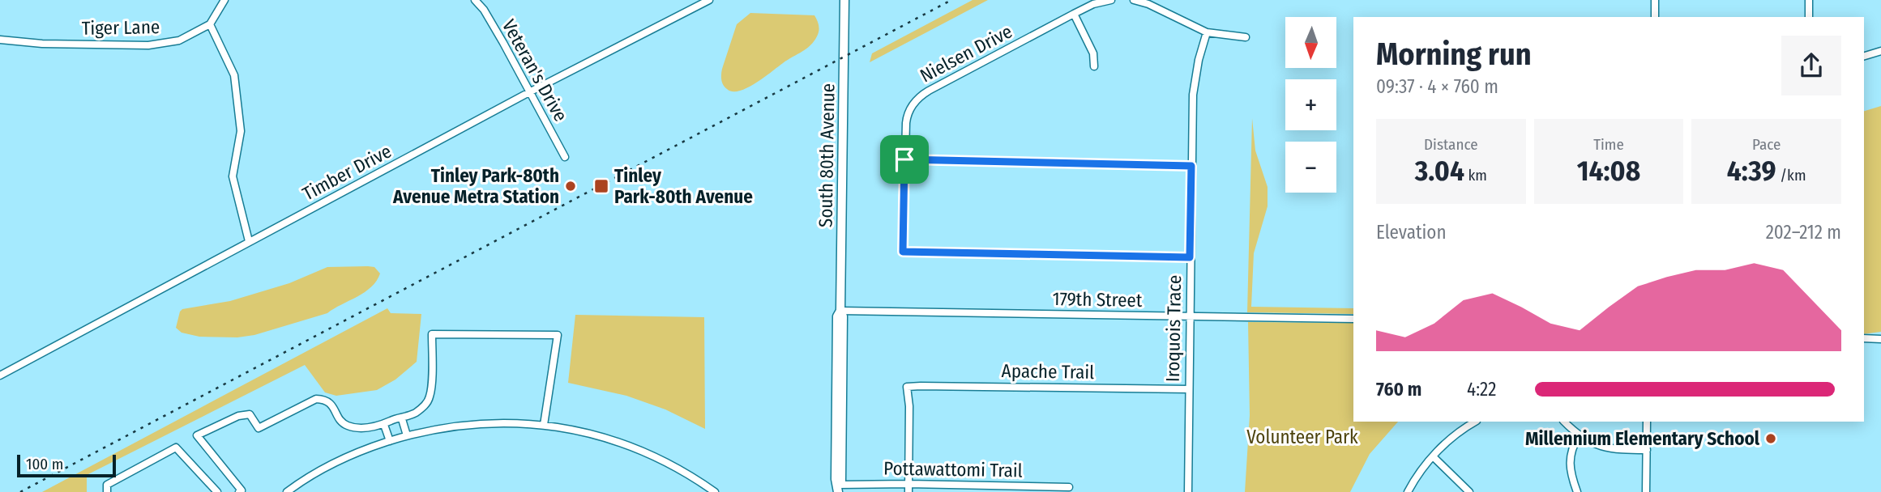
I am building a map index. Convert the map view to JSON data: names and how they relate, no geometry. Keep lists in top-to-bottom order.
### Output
{
  "streets": {
    "street": [
      "Tiger Lane",
      "Nielsen Drive",
      "Veteran's Drive",
      "South 80th Avenue",
      "Timber Drive",
      "179th Street",
      "Iroquois Trace",
      "Apache Trail",
      "Pottawattomi Trail"
    ]
  },
  "crossings": [
    ["Nielsen Drive", "Iroquois Trace"],
    ["Veteran's Drive", "Timber Drive"],
    ["South 80th Avenue", "179th Street"],
    ["South 80th Avenue", "Pottawattomi Trail"],
    ["179th Street", "Iroquois Trace"],
    ["Iroquois Trace", "Apache Trail"],
    ["Apache Trail", "Pottawattomi Trail"]
  ],
  "parks": ["Volunteer Park"],
  "places": {
    "other": ["Tinley Park-80th Avenue Metra Station", "Millennium Elementary School"],
    "transit": ["Tinley Park-80th Avenue"]
  },
  "scale_bar": "100 m",
  "north": "bottom",
  "page": {
    "map_buttons": ["+", "−"],
    "heading": ["Morning run", "09:37 · 4 × 760 m"],
    "stats": [
      ["Distance", "3.04 km"],
      ["Time", "14:08"],
      ["Pace", "4:39 /km"]
    ],
    "chart": ["Elevation", "202–212 m"],
    "list": [
      {
        "name": "760 m",
        "note": "4:22"
      }
    ],
    "scale": "100 m"
  }
}
